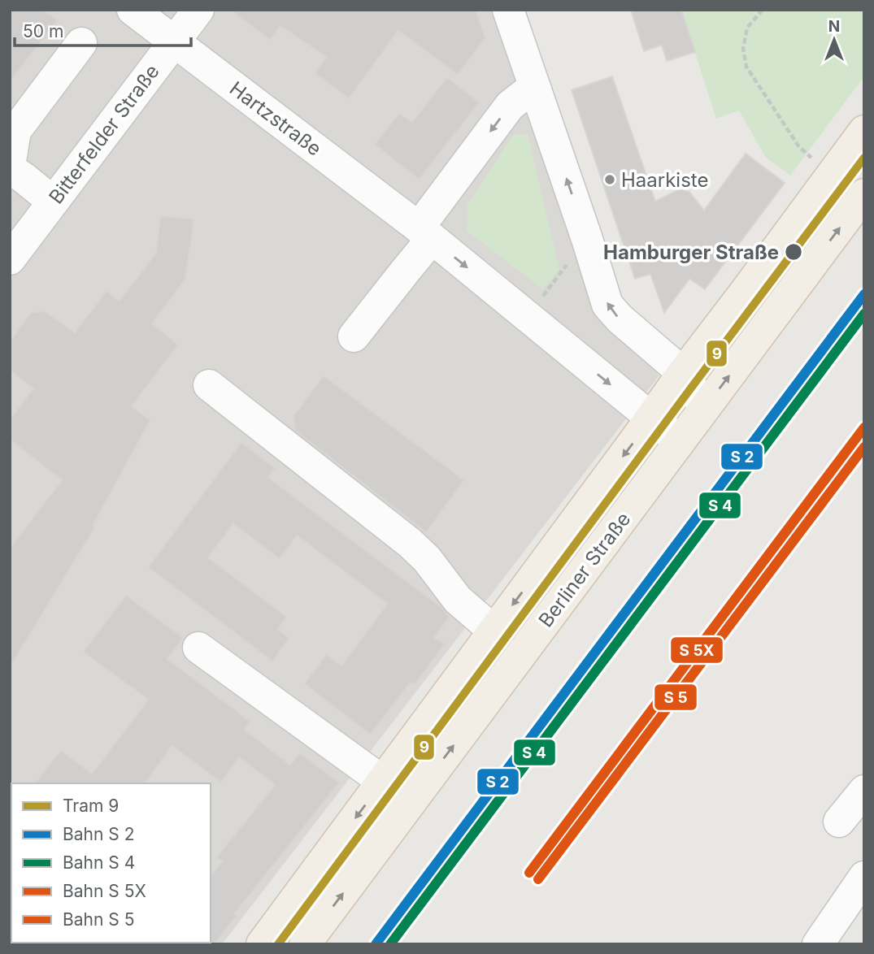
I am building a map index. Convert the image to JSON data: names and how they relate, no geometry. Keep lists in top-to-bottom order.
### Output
{
  "streets": {
    "main road": ["Berliner Straße"],
    "street": ["Hartzstraße", "Bitterfelder Straße"]
  },
  "crossings": [
    ["Hartzstraße", "Bitterfelder Straße"],
    ["Hartzstraße", "Berliner Straße"]
  ],
  "places": ["Haarkiste", "Hamburger Straße"],
  "lines": ["tram line 9"],
  "legend": [
    "Tram 9",
    "Bahn S 2",
    "Bahn S 4",
    "Bahn S 5X",
    "Bahn S 5"
  ],
  "scale_bar": "50 m",
  "north": "top"
}
